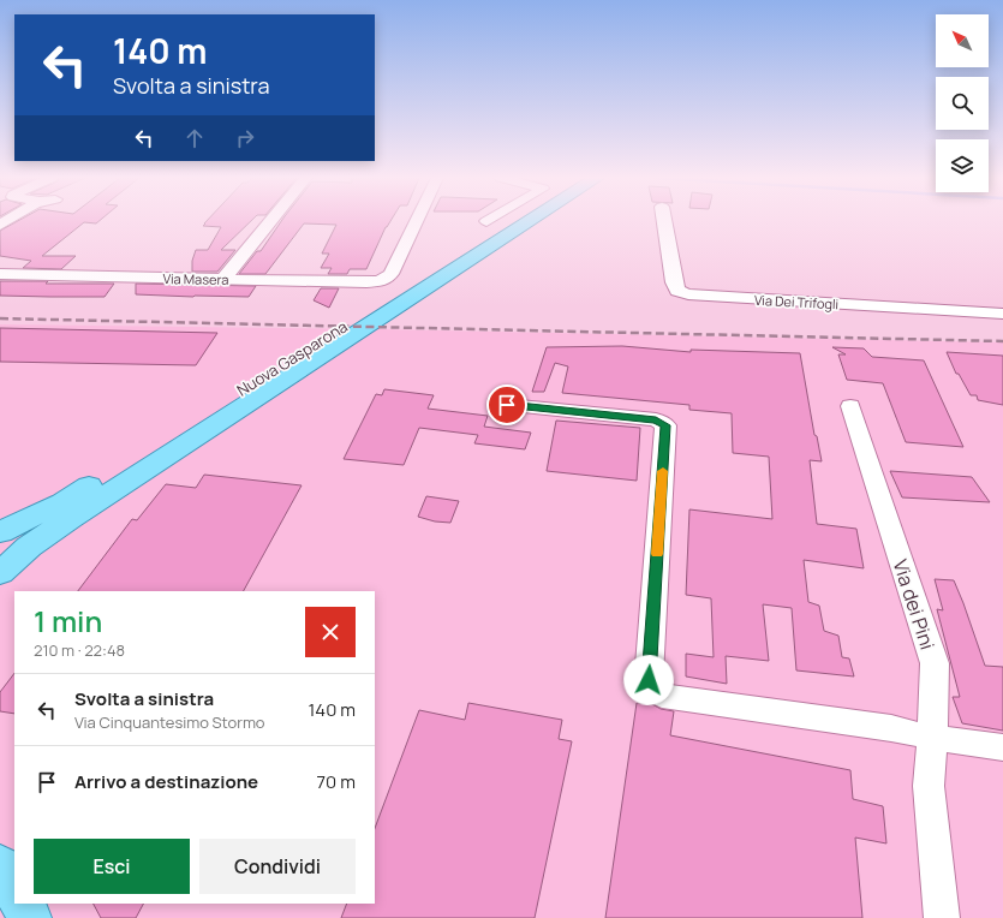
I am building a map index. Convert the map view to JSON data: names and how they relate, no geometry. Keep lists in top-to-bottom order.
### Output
{
  "streets": {
    "main road": ["Nuova Gasparona"],
    "street": ["Via Masera", "Via Dei Trifogli", "Via dei Pini"]
  },
  "north": "top left",
  "page": {
    "turn": ["140 m", "Svolta a sinistra"],
    "heading": ["1 min", "210 m · 22:48"],
    "list": [
      {
        "name": "Svolta a sinistra",
        "note": "Via Cinquantesimo Stormo",
        "value": "140 m"
      },
      {
        "name": "Arrivo a destinazione",
        "value": "70 m"
      }
    ],
    "buttons": ["Esci", "Condividi"]
  }
}
